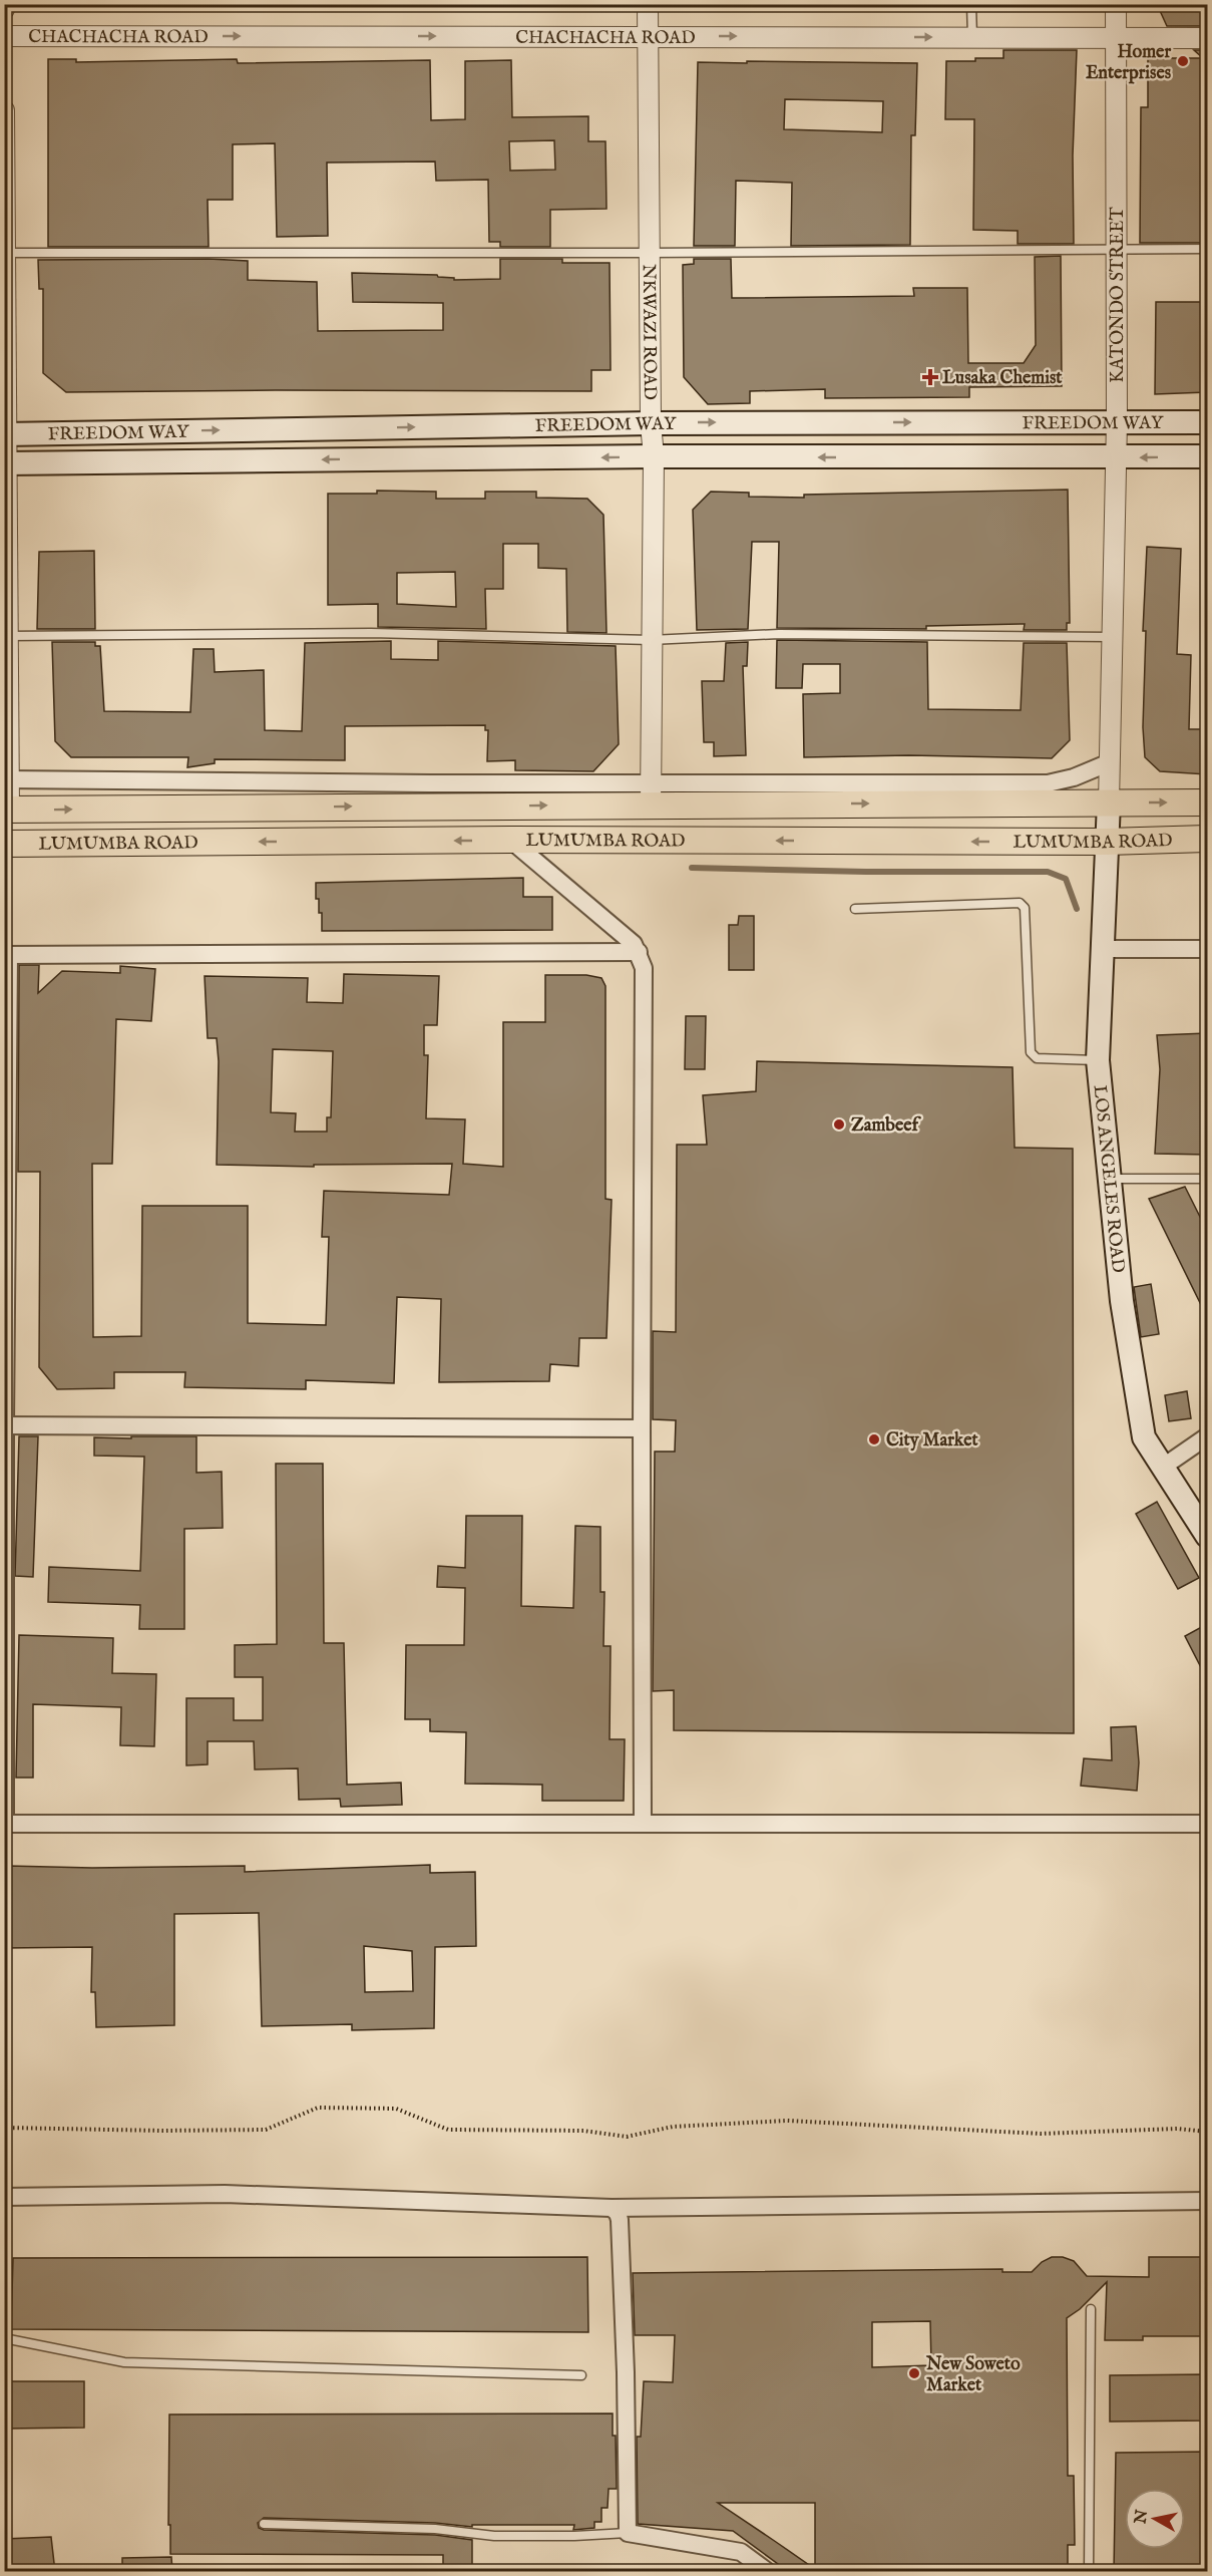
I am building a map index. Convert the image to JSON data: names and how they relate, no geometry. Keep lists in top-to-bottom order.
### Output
{
  "streets": {
    "main road": ["FREEDOM WAY", "LUMUMBA ROAD", "LOS ANGELES ROAD"],
    "street": ["CHACHACHA ROAD", "KATONDO STREET", "NKWAZI ROAD"]
  },
  "crossings": [
    ["CHACHACHA ROAD", "KATONDO STREET"],
    ["CHACHACHA ROAD", "NKWAZI ROAD"],
    ["KATONDO STREET", "FREEDOM WAY"],
    ["KATONDO STREET", "LUMUMBA ROAD"],
    ["KATONDO STREET", "LOS ANGELES ROAD"],
    ["NKWAZI ROAD", "FREEDOM WAY"],
    ["NKWAZI ROAD", "LUMUMBA ROAD"],
    ["LUMUMBA ROAD", "LOS ANGELES ROAD"]
  ],
  "one_way": ["CHACHACHA ROAD"],
  "places": {
    "other": [
      "Homer Enterprises",
      "Zambeef",
      "City Market",
      "New Soweto Market"
    ],
    "health": ["Lusaka Chemist"]
  },
  "north": "left"
}
